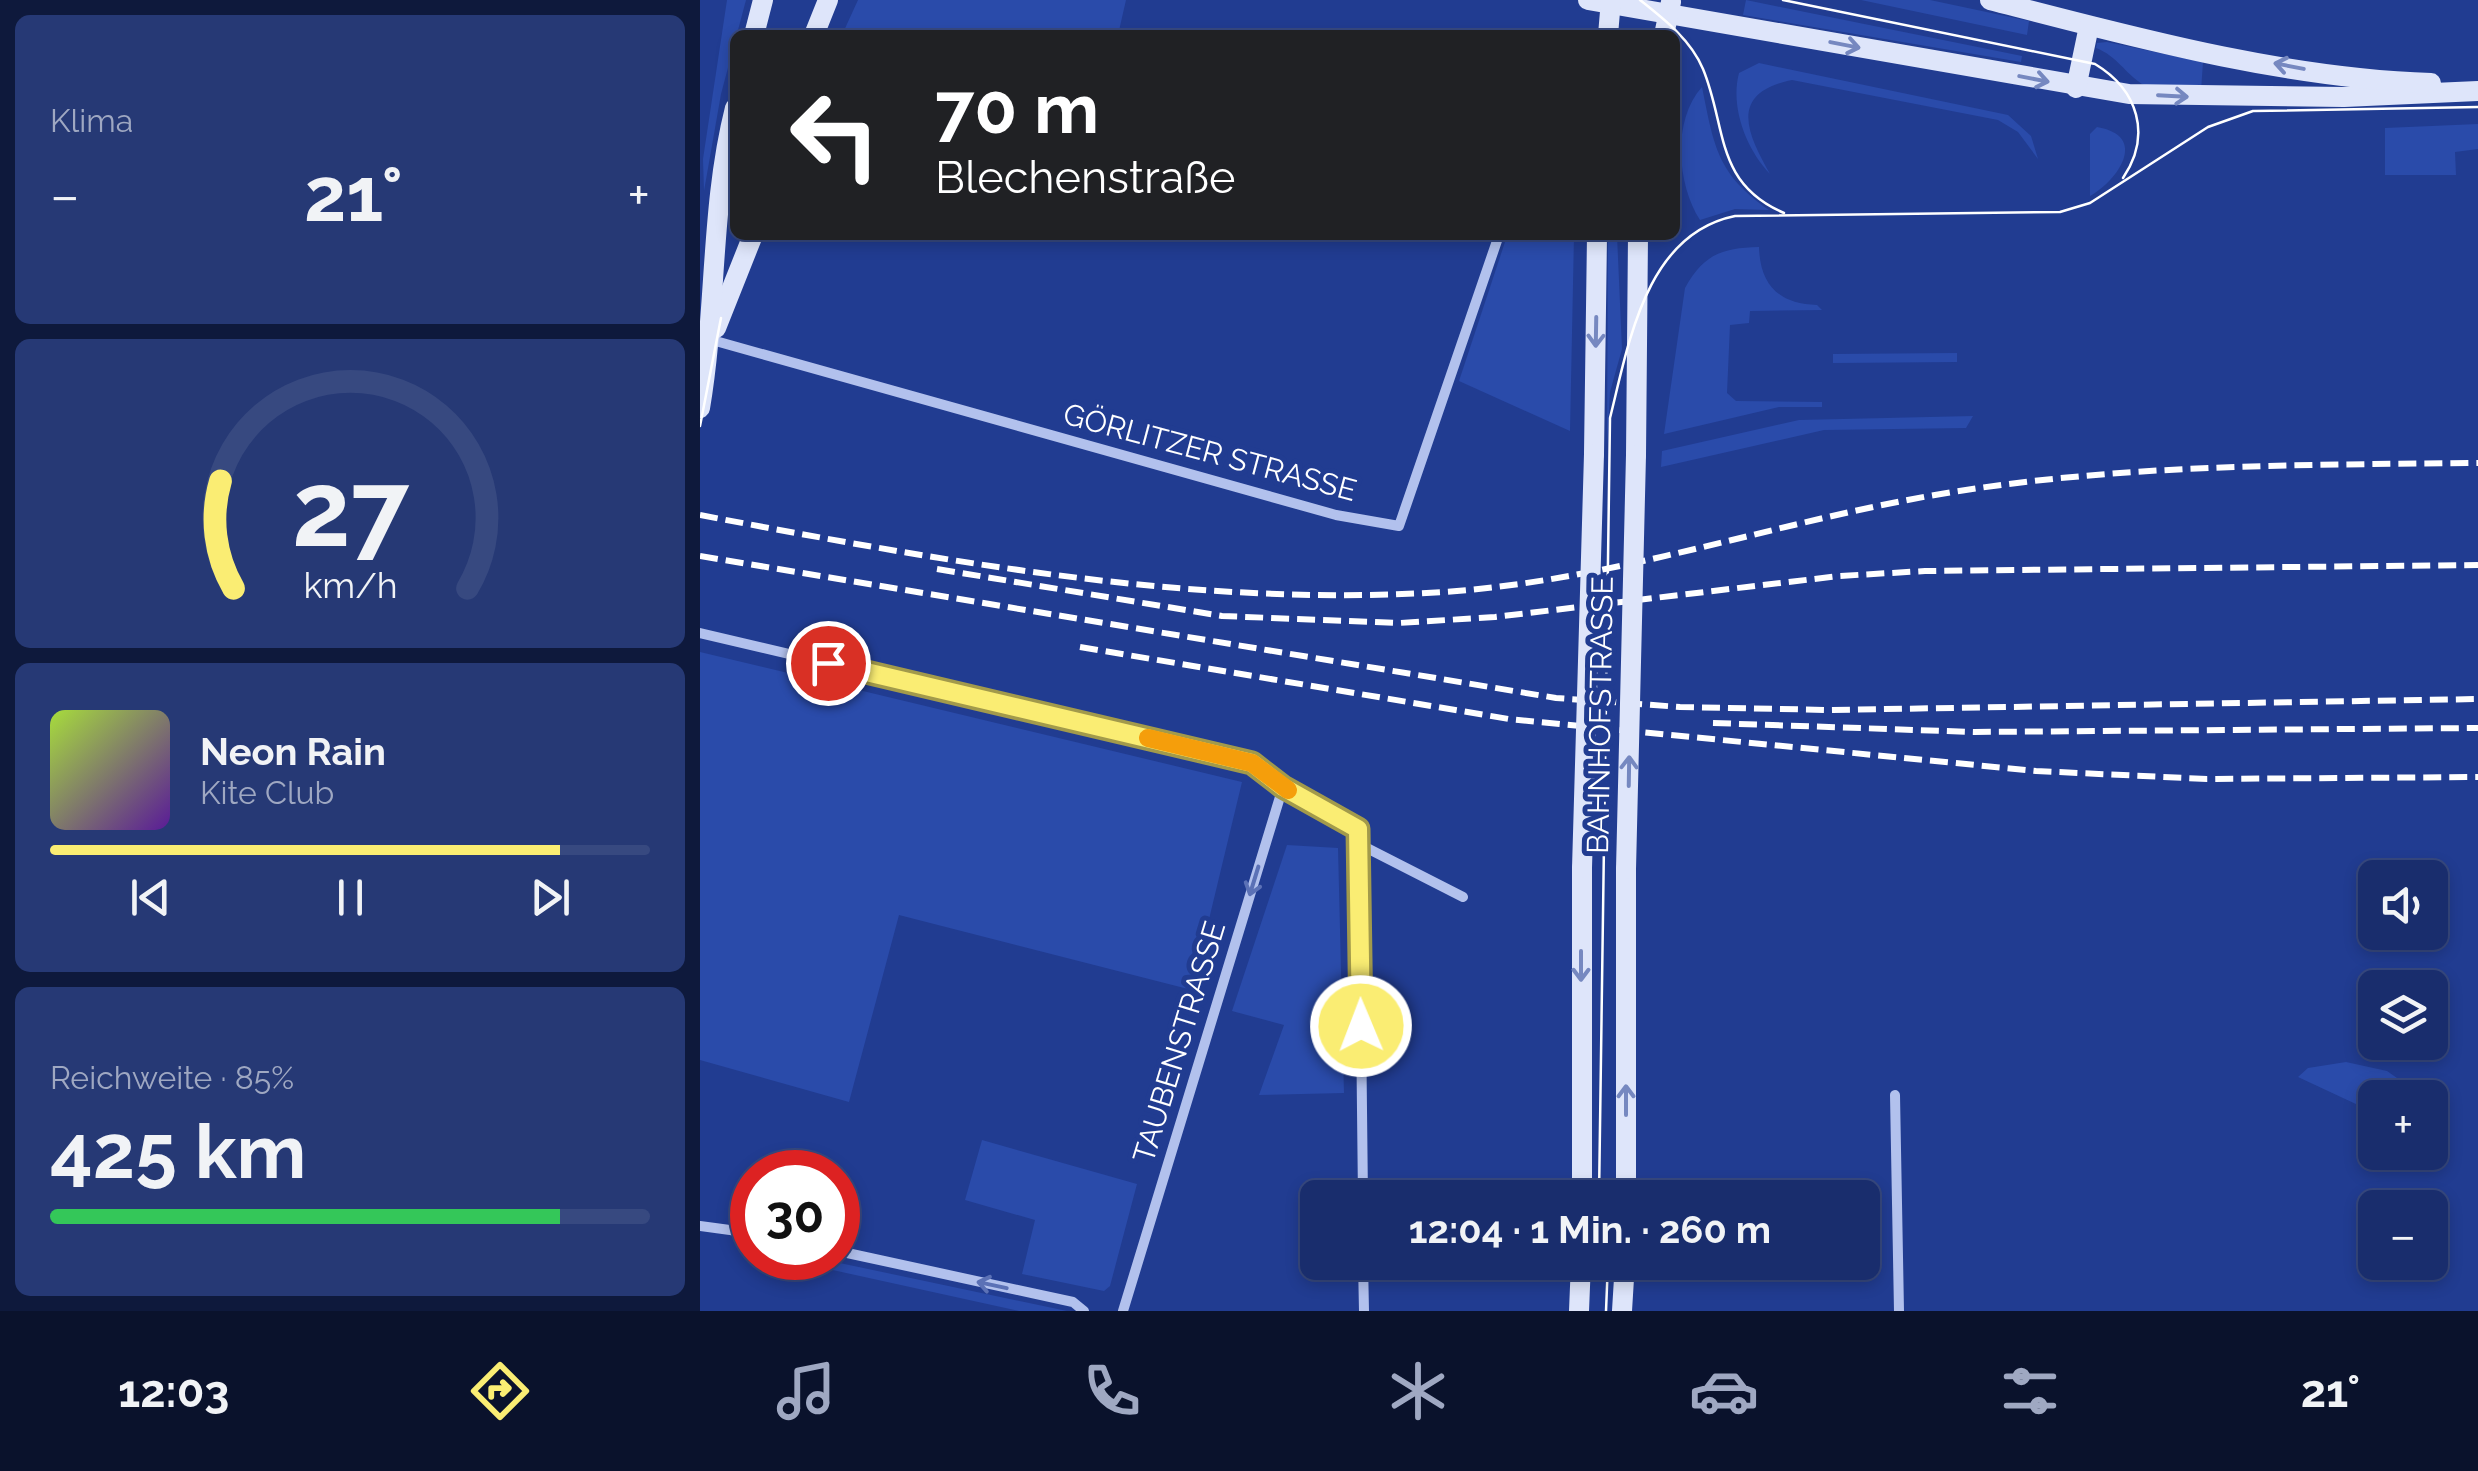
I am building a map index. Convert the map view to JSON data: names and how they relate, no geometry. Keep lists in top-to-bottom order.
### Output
{
  "streets": {
    "main road": ["BAHNHOFSTRASSE"],
    "street": ["GÖRLITZER STRASSE", "TAUBENSTRASSE"]
  },
  "one_way": ["TAUBENSTRASSE"],
  "page": {
    "tile": [
      "Klima",
      ["Reichweite · 85%", "425 km"]
    ],
    "turn": ["70 m", "Blechenstraße"],
    "heat": ["−", "21°", "+"],
    "song": ["Neon Rain", "Kite Club"],
    "map_buttons": ["+", "−"],
    "limit": "30",
    "trip": "12:04 · 1 Min. · 260 m",
    "tabs": ["12:03", "21°"],
    "gauge": ["27", "km/h"]
  }
}
